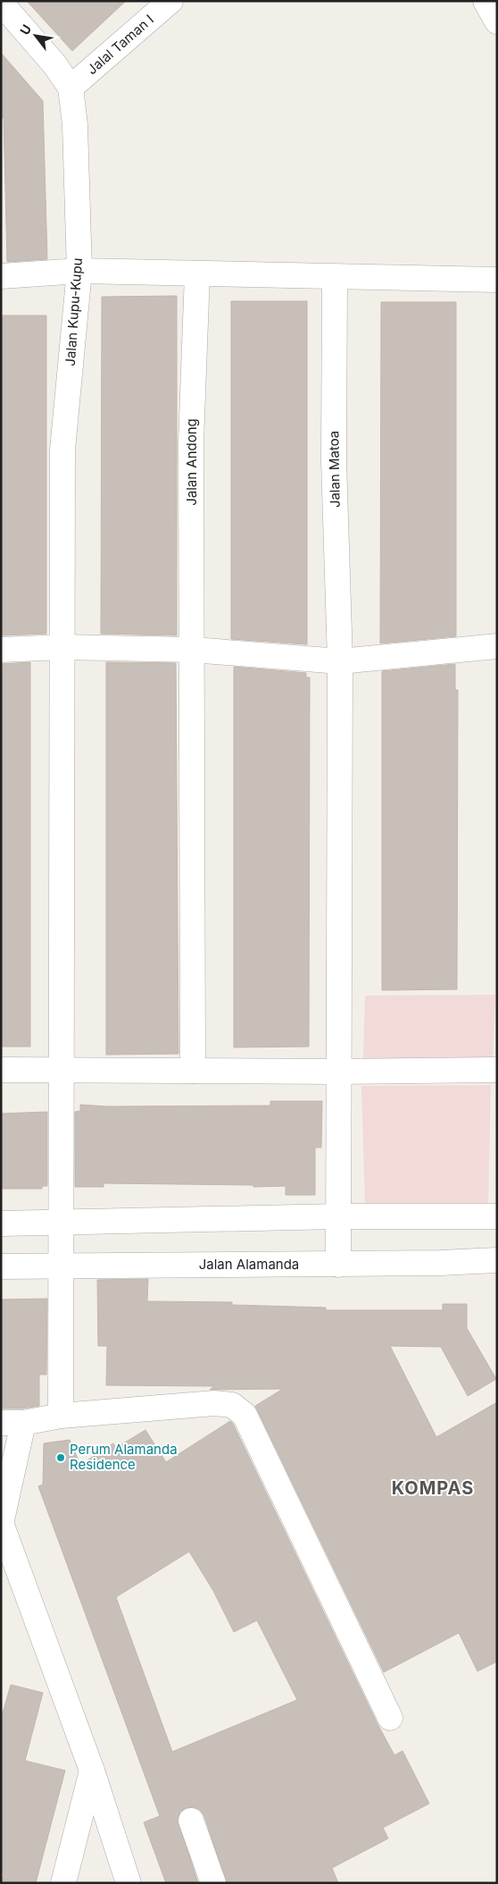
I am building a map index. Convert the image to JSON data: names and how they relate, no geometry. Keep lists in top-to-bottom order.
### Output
{
  "streets": {
    "street": [
      "Jalal Taman I",
      "Jalan Kupu-Kupu",
      "Jalan Andong",
      "Jalan Matoa",
      "Jalan Alamanda"
    ]
  },
  "crossings": [
    ["Jalal Taman I", "Jalan Kupu-Kupu"],
    ["Jalan Kupu-Kupu", "Jalan Alamanda"],
    ["Jalan Matoa", "Jalan Alamanda"]
  ],
  "districts": ["KOMPAS"],
  "places": ["Perum Alamanda Residence"],
  "north": "top left"
}
